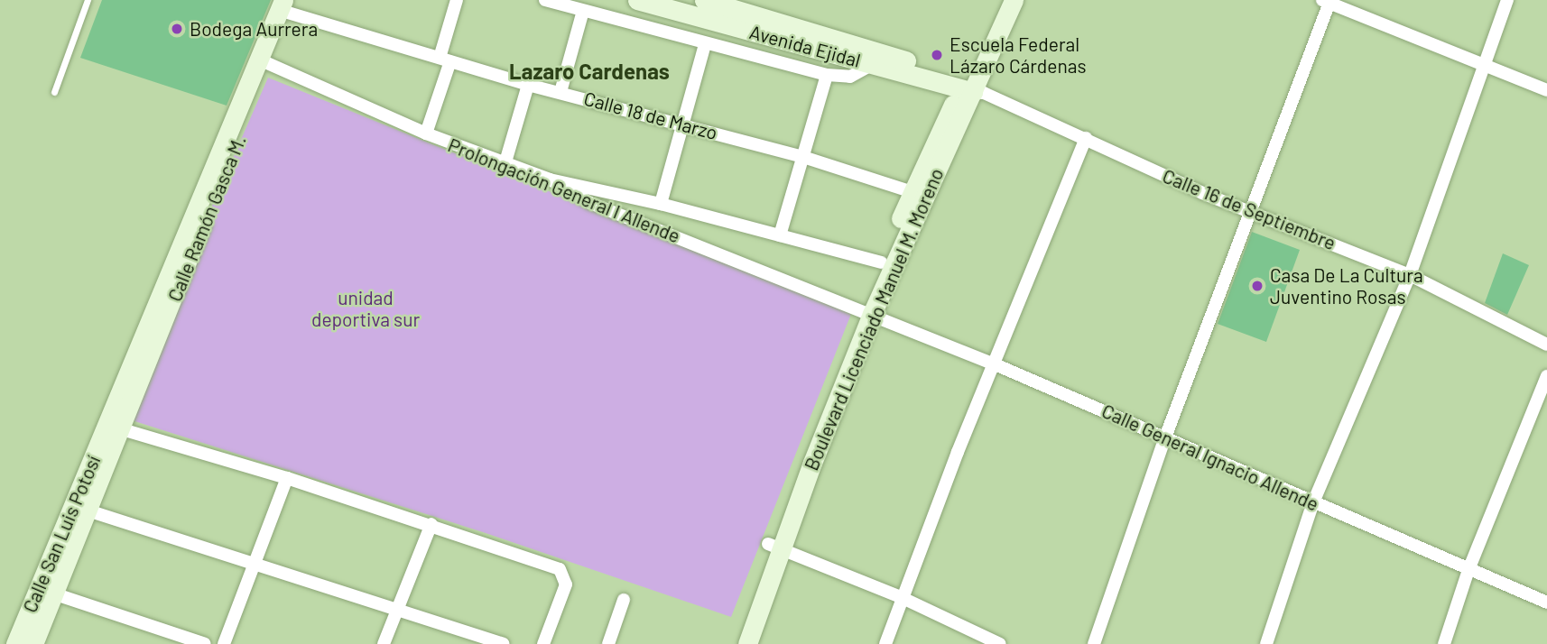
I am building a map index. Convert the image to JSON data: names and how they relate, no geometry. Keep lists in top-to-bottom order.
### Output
{
  "streets": {
    "main road": [
      "Avenida Ejidal",
      "Calle Ramón Gasca M.",
      "Boulevard Licenciado Manuel M. Moreno",
      "Calle San Luis Potosí"
    ],
    "street": [
      "Calle 18 de Marzo",
      "Prolongación General I Allende",
      "Calle 16 de Septiembre",
      "Calle General Ignacio Allende"
    ]
  },
  "crossings": [
    ["Avenida Ejidal", "Calle 16 de Septiembre"],
    ["Avenida Ejidal", "Boulevard Licenciado Manuel M. Moreno"],
    ["Calle 18 de Marzo", "Calle Ramón Gasca M."],
    ["Calle 18 de Marzo", "Boulevard Licenciado Manuel M. Moreno"],
    ["Prolongación General I Allende", "Calle Ramón Gasca M."],
    ["Prolongación General I Allende", "Boulevard Licenciado Manuel M. Moreno"],
    ["Prolongación General I Allende", "Calle General Ignacio Allende"],
    ["Calle 16 de Septiembre", "Boulevard Licenciado Manuel M. Moreno"],
    ["Calle Ramón Gasca M.", "Calle San Luis Potosí"],
    ["Boulevard Licenciado Manuel M. Moreno", "Calle General Ignacio Allende"]
  ],
  "districts": ["Lazaro Cardenas"],
  "parks": ["unidad deportiva sur"],
  "places": ["Bodega Aurrera", "Escuela Federal Lázaro Cárdenas", "Casa De La Cultura Juventino Rosas"]
}
